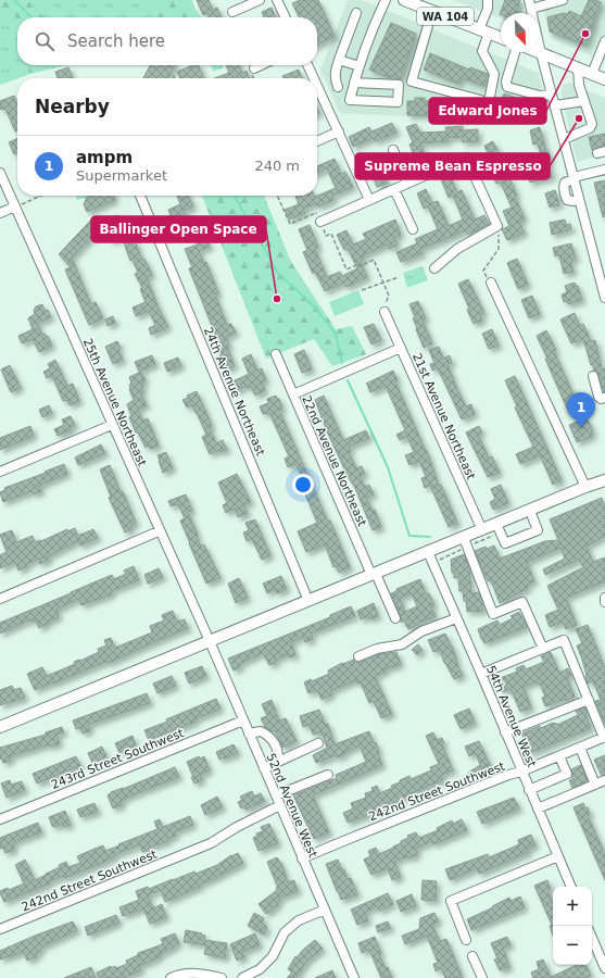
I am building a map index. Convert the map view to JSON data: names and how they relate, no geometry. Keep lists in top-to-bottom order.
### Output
{
  "streets": {
    "main road": ["WA 104"],
    "street": [
      "24th Avenue Northeast",
      "25th Avenue Northeast",
      "21st Avenue Northeast",
      "22nd Avenue Northeast",
      "54th Avenue West",
      "243rd Street Southwest",
      "242nd Street Southwest",
      "52nd Avenue West"
    ]
  },
  "crossings": [
    ["25th Avenue Northeast", "52nd Avenue West"],
    ["54th Avenue West", "242nd Street Southwest"],
    ["243rd Street Southwest", "52nd Avenue West"],
    ["242nd Street Southwest", "52nd Avenue West"]
  ],
  "places": ["Edward Jones", "Supreme Bean Espresso", "Ballinger Open Space"],
  "north": "bottom right",
  "page": {
    "search": "Search here",
    "heading": "Nearby",
    "list": [
      {
        "mark": "1",
        "name": "ampm",
        "note": "Supermarket",
        "value": "240 m"
      }
    ],
    "pins": "1",
    "map_buttons": ["+", "−"]
  }
}
